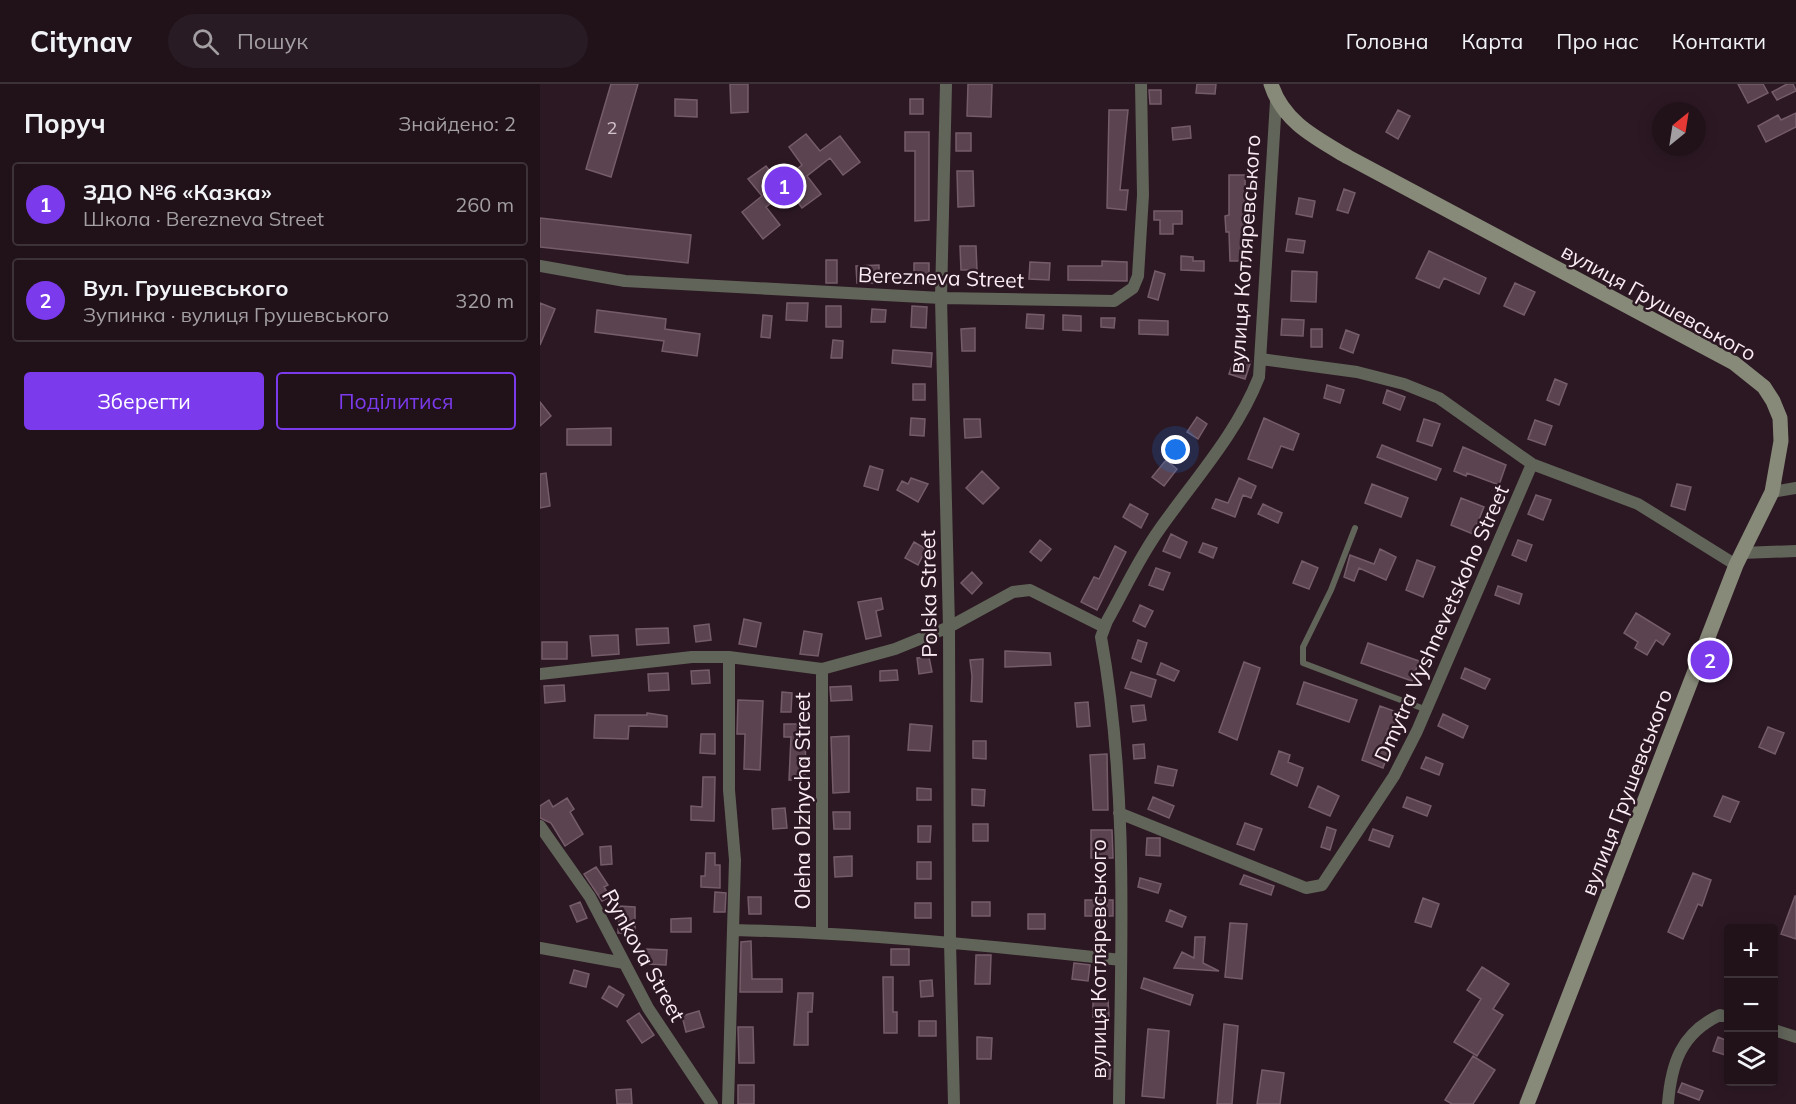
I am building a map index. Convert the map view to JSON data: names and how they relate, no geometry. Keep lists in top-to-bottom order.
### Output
{
  "streets": {
    "main road": ["вулиця Котляревського", "вулиця Грушевського"],
    "street": [
      "Berezneva Street",
      "Polska Street",
      "Dmytra Vyshnevetskoho Street",
      "Oleha Olzhycha Street",
      "Rynkova Street"
    ]
  },
  "crossings": [
    ["вулиця Котляревського", "вулиця Грушевського"],
    ["вулиця Котляревського", "Dmytra Vyshnevetskoho Street"],
    ["Berezneva Street", "Polska Street"]
  ],
  "house_numbers": ["2"],
  "north": "top right",
  "page": {
    "header": "Citynav",
    "search": "Пошук",
    "nav": [
      "Головна",
      "Карта",
      "Про нас",
      "Контакти"
    ],
    "heading": ["Поруч", "Знайдено: 2"],
    "list": [
      {
        "mark": "1",
        "name": "ЗДО №6 «Казка»",
        "note": "Школа · Berezneva Street",
        "value": "260 m"
      },
      {
        "mark": "2",
        "name": "Вул. Грушевського",
        "note": "Зупинка · вулиця Грушевського",
        "value": "320 m"
      }
    ],
    "pins": ["1", "2"],
    "buttons": ["Зберегти", "Поділитися"],
    "map_buttons": ["+", "−"]
  }
}
